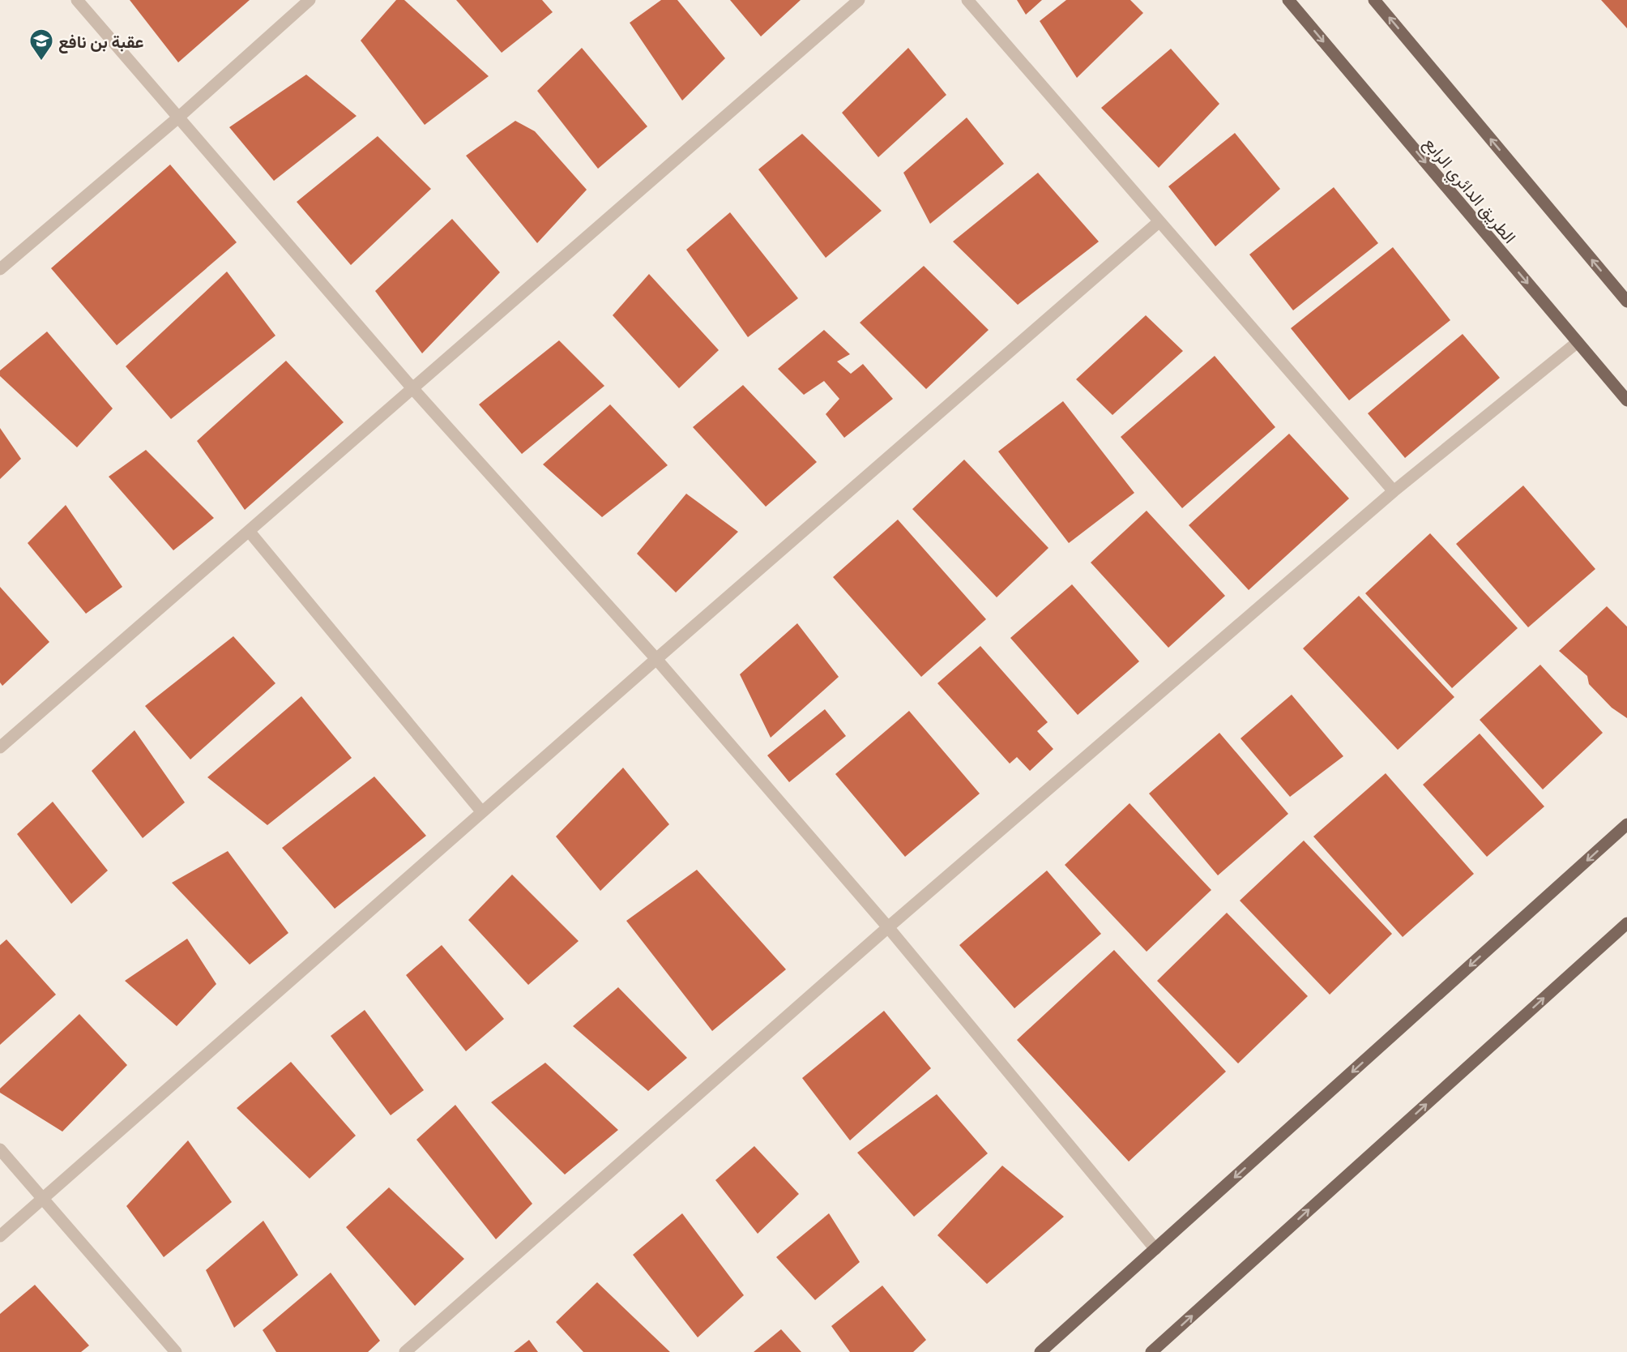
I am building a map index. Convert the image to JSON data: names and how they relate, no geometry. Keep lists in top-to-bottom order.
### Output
{
  "streets": {
    "main road": ["الطريق الدائري الرابع"]
  },
  "places": {
    "school or university": ["عقبة بن نافع"]
  }
}
